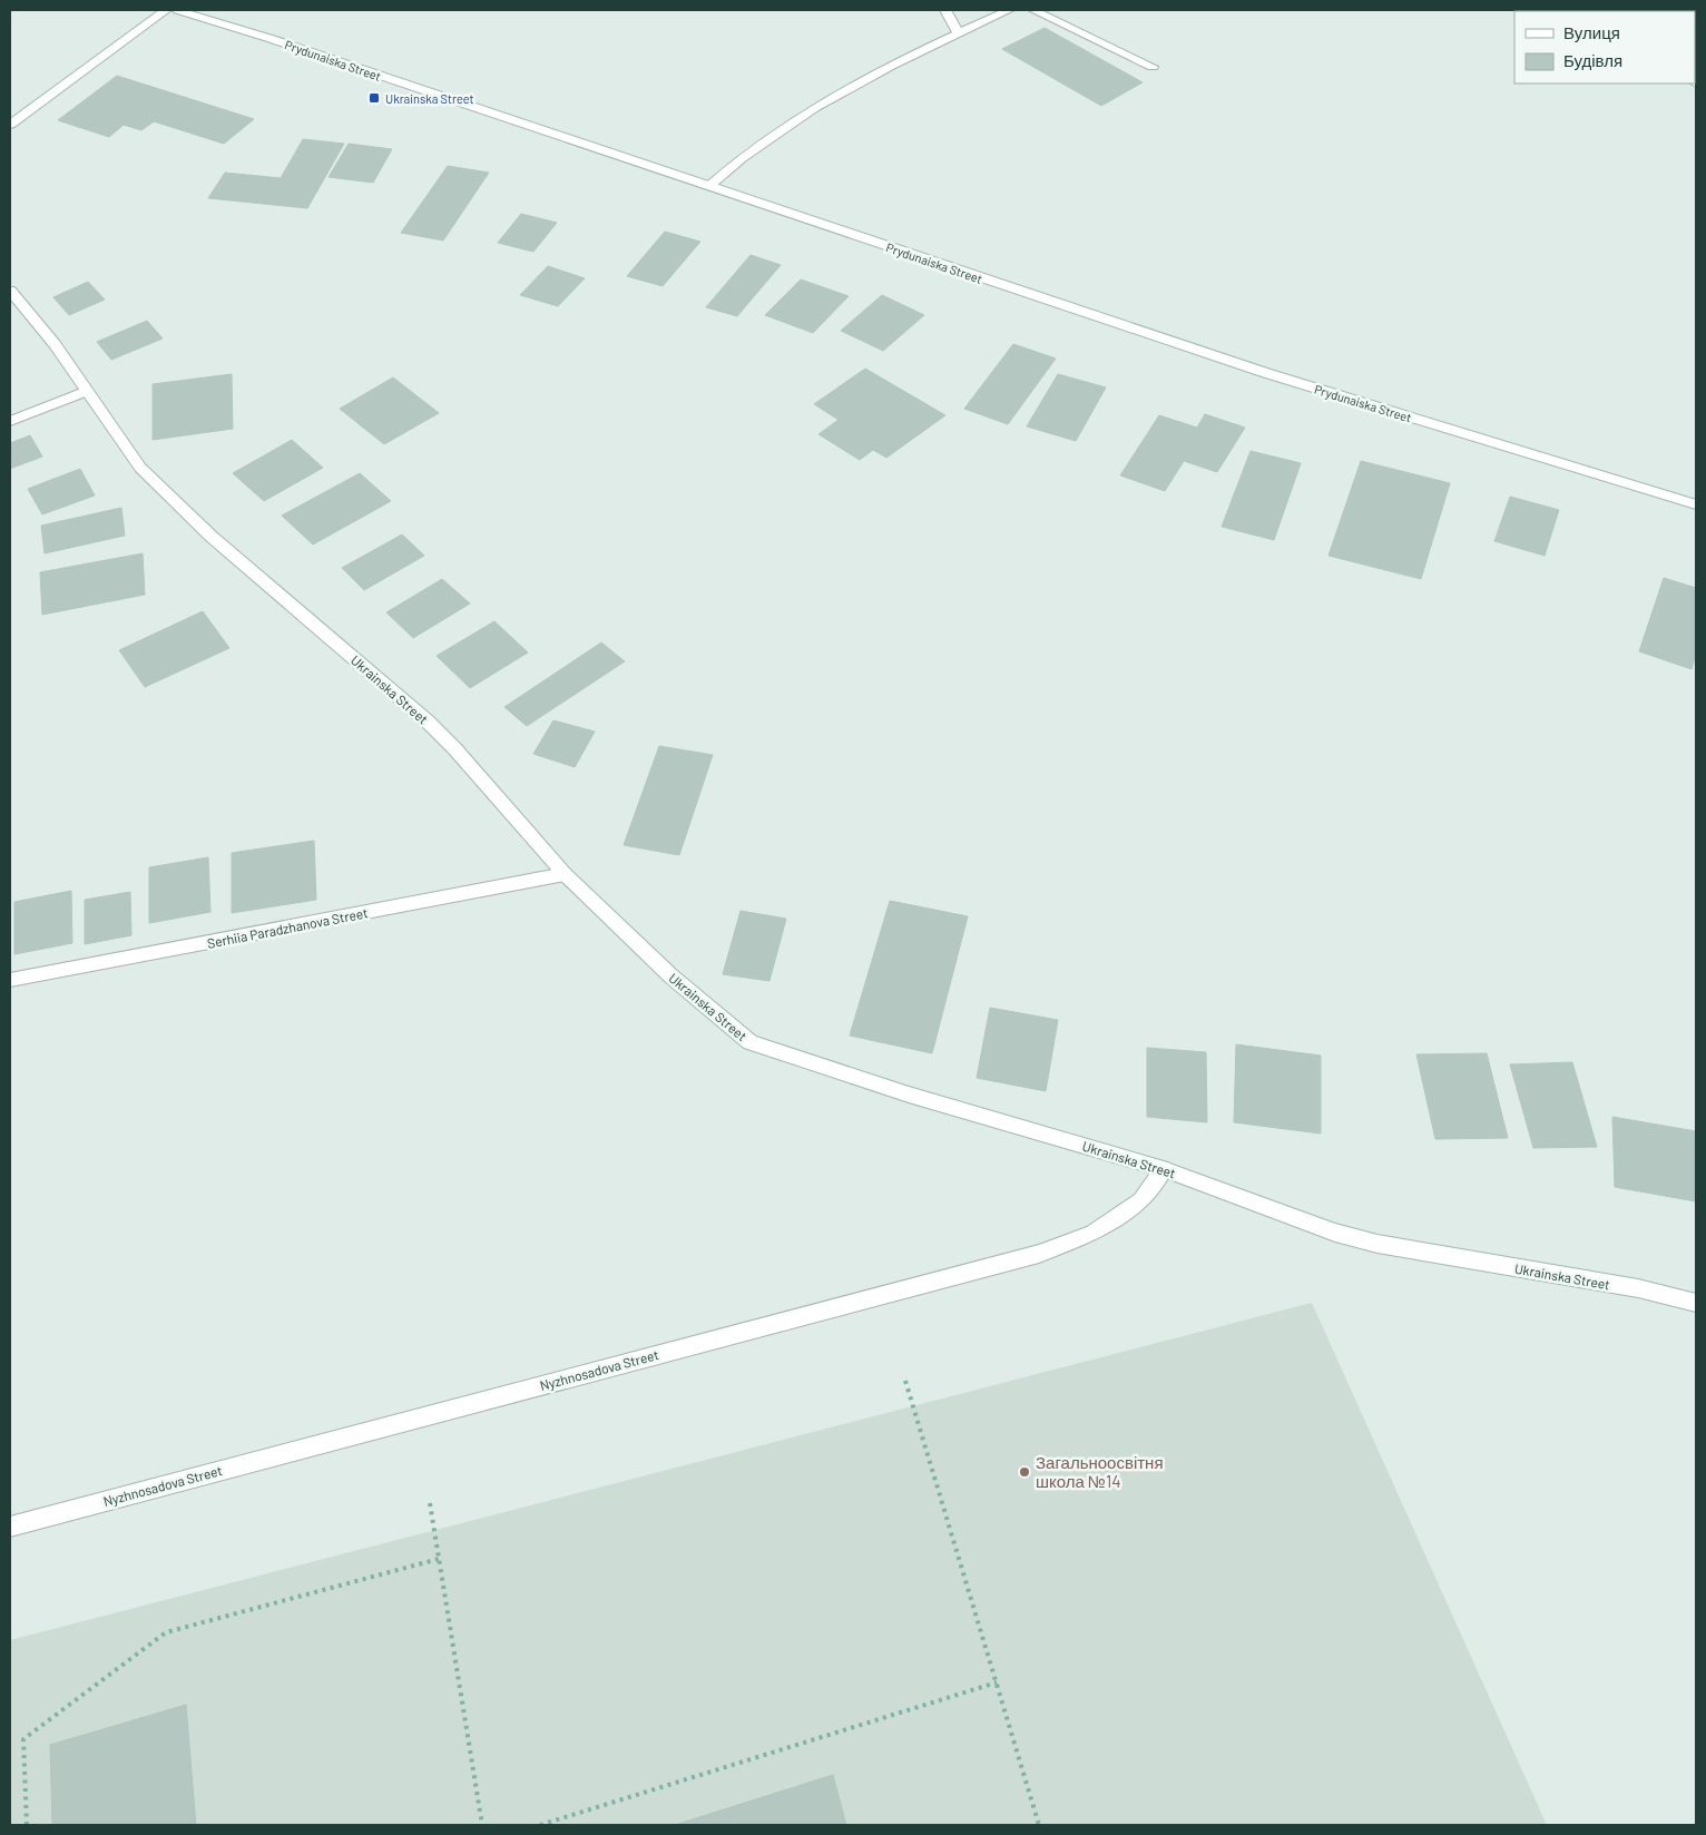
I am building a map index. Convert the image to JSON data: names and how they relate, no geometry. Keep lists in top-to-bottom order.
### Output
{
  "streets": {
    "street": [
      "Prydunaiska Street",
      "Ukrainska Street",
      "Serhiia Paradzhanova Street",
      "Nyzhnosadova Street"
    ]
  },
  "crossings": [
    ["Ukrainska Street", "Serhiia Paradzhanova Street"],
    ["Ukrainska Street", "Nyzhnosadova Street"]
  ],
  "places": {
    "transit": ["Ukrainska Street"],
    "other": ["Загальноосвітня школа №14"]
  },
  "legend": ["Вулиця", "Будівля"]
}
